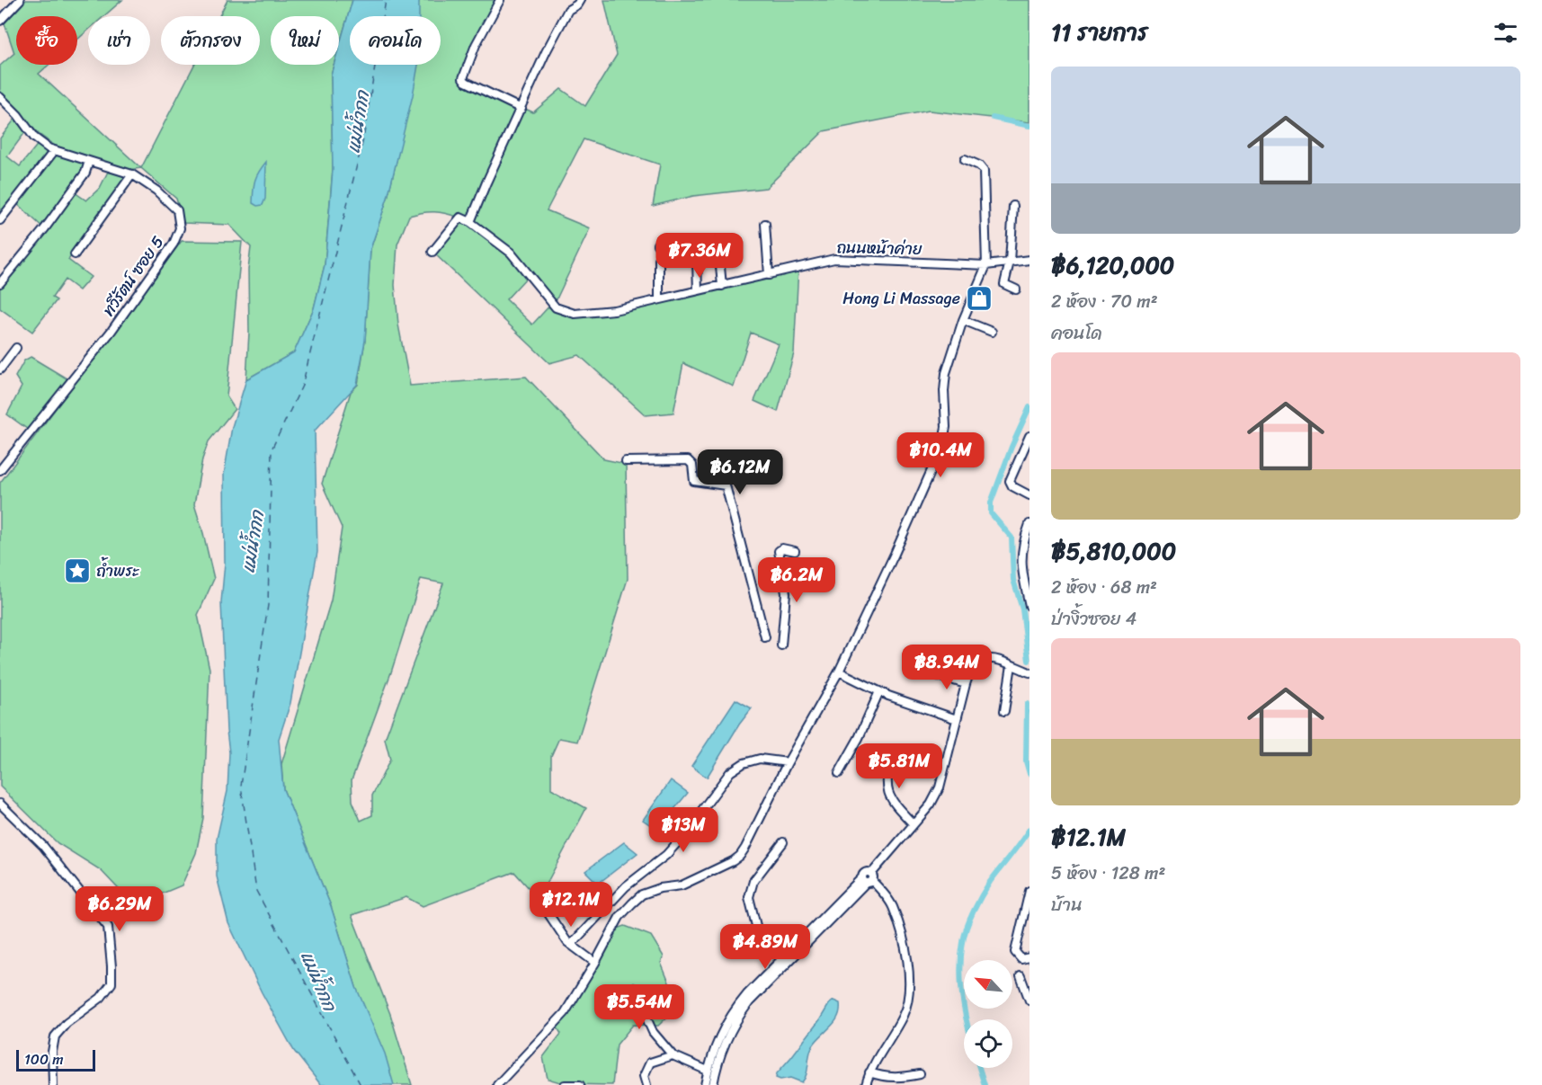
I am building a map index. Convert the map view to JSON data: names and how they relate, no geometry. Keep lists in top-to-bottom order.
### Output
{
  "streets": {
    "street": ["ถนนหน้าค่าย", "ทวีรัตน์ ซอย 5"]
  },
  "water": ["แม่น้ำกก"],
  "places": {
    "shop": ["Hong Li Massage"],
    "place": ["ถ้ำพระ"]
  },
  "scale_bar": "100 m",
  "north": "top left",
  "page": {
    "heading": "11 รายการ",
    "chip": [
      "ซื้อ",
      "เช่า",
      "ตัวกรอง",
      "ใหม่",
      "คอนโด"
    ],
    "list": [
      {
        "name": "฿6,120,000",
        "note": "2 ห้อง · 70 m² · คอนโด"
      },
      {
        "name": "฿5,810,000",
        "note": "2 ห้อง · 68 m² · ป่างิ้วซอย 4"
      },
      {
        "name": "฿12.1M",
        "note": "5 ห้อง · 128 m² · บ้าน"
      }
    ],
    "price": [
      "฿7.36M",
      "฿10.4M",
      "฿6.12M",
      "฿6.2M",
      "฿8.94M",
      "฿5.81M",
      "฿13M",
      "฿12.1M",
      "฿6.29M",
      "฿4.89M",
      "฿5.54M"
    ],
    "scale": "100 m"
  }
}
